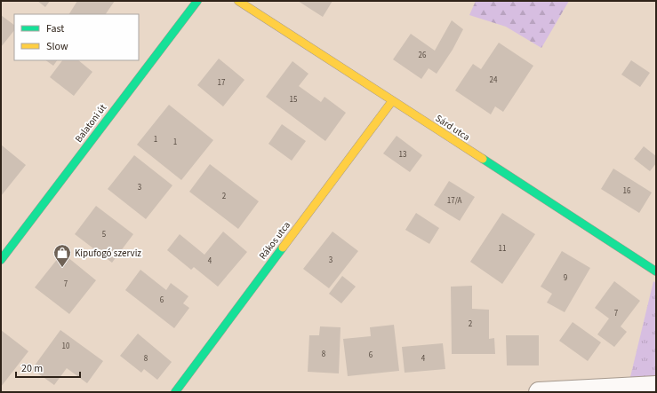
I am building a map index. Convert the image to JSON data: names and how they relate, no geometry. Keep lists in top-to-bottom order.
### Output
{
  "streets": {
    "street": ["Balatoni út", "Sárd utca", "Rákos utca"]
  },
  "crossings": [
    ["Sárd utca", "Rákos utca"]
  ],
  "places": {
    "shop": ["Kipufogó szerviz"]
  },
  "house_numbers": [
    "26",
    "24",
    "17",
    "15",
    "1",
    "1",
    "13",
    "3",
    "16",
    "2",
    "17/A",
    "5",
    "11",
    "3",
    "4",
    "9",
    "7",
    "6",
    "7",
    "2",
    "10",
    "8",
    "6",
    "8",
    "4"
  ],
  "legend": ["Fast", "Slow"],
  "scale_bar": "20 m"
}
